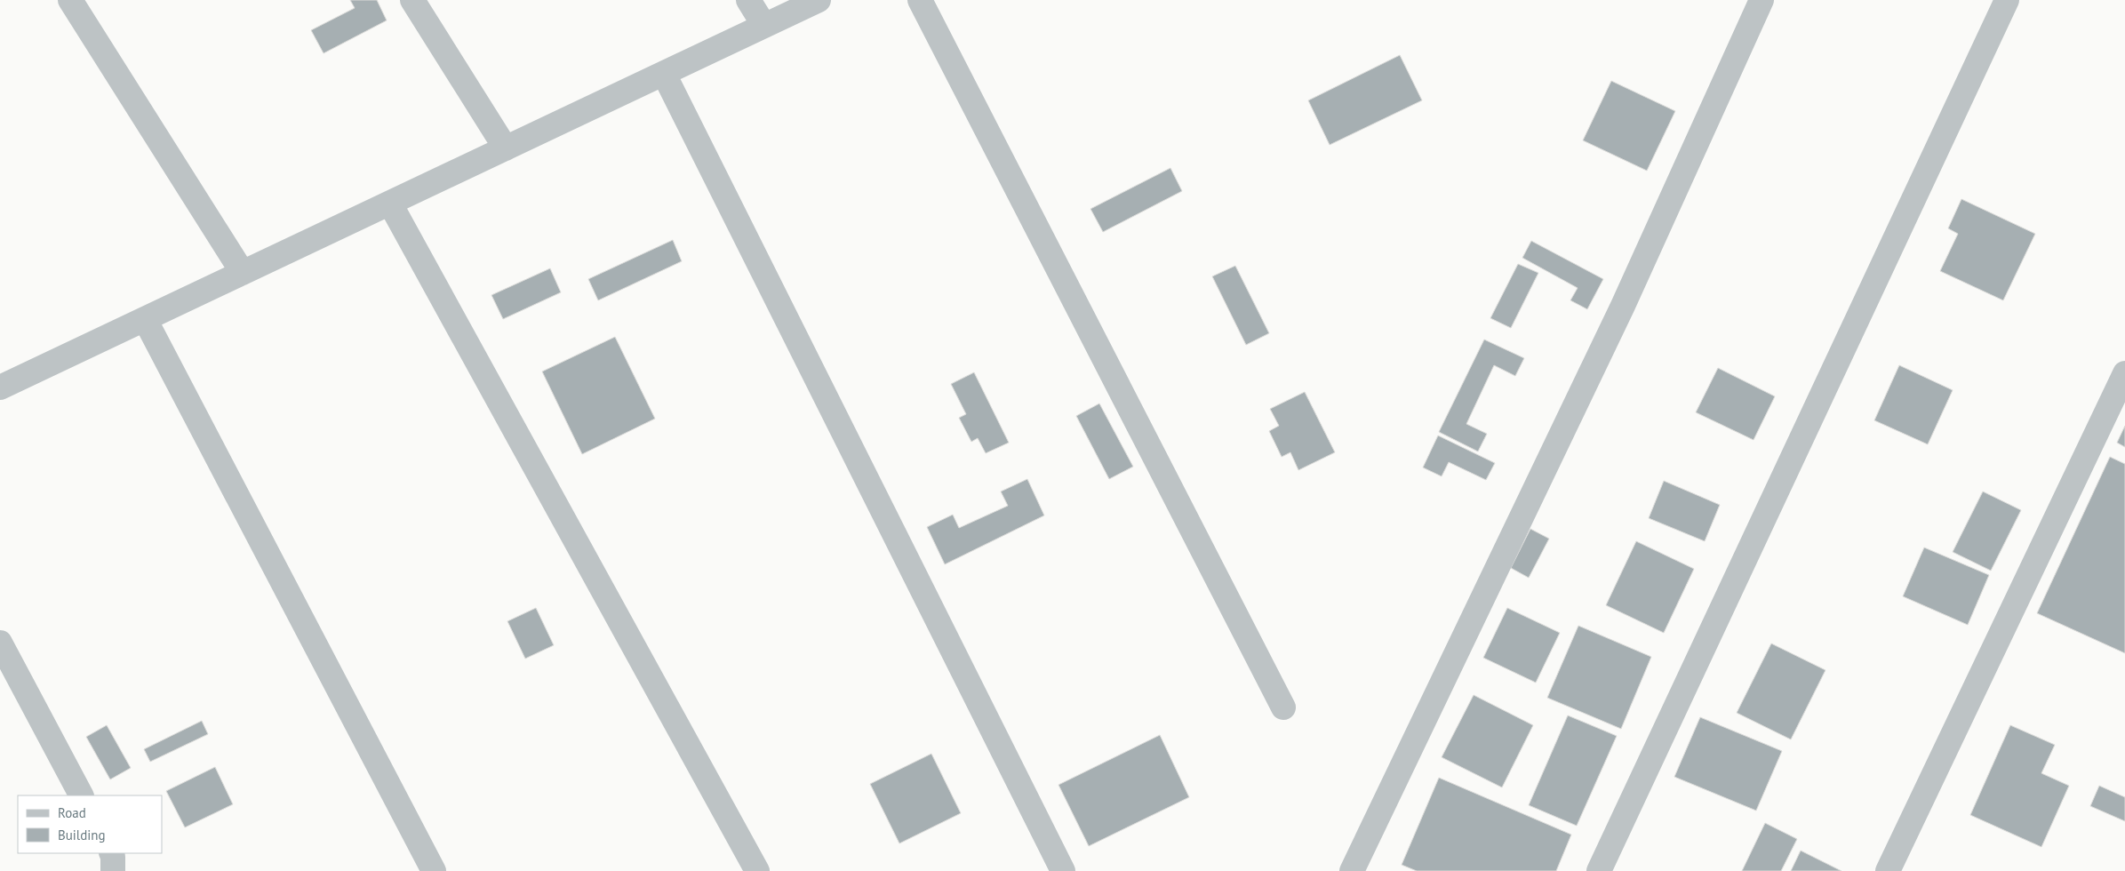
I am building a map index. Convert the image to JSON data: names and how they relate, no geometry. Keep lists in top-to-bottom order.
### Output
{
  "legend": ["Road", "Building"]
}
